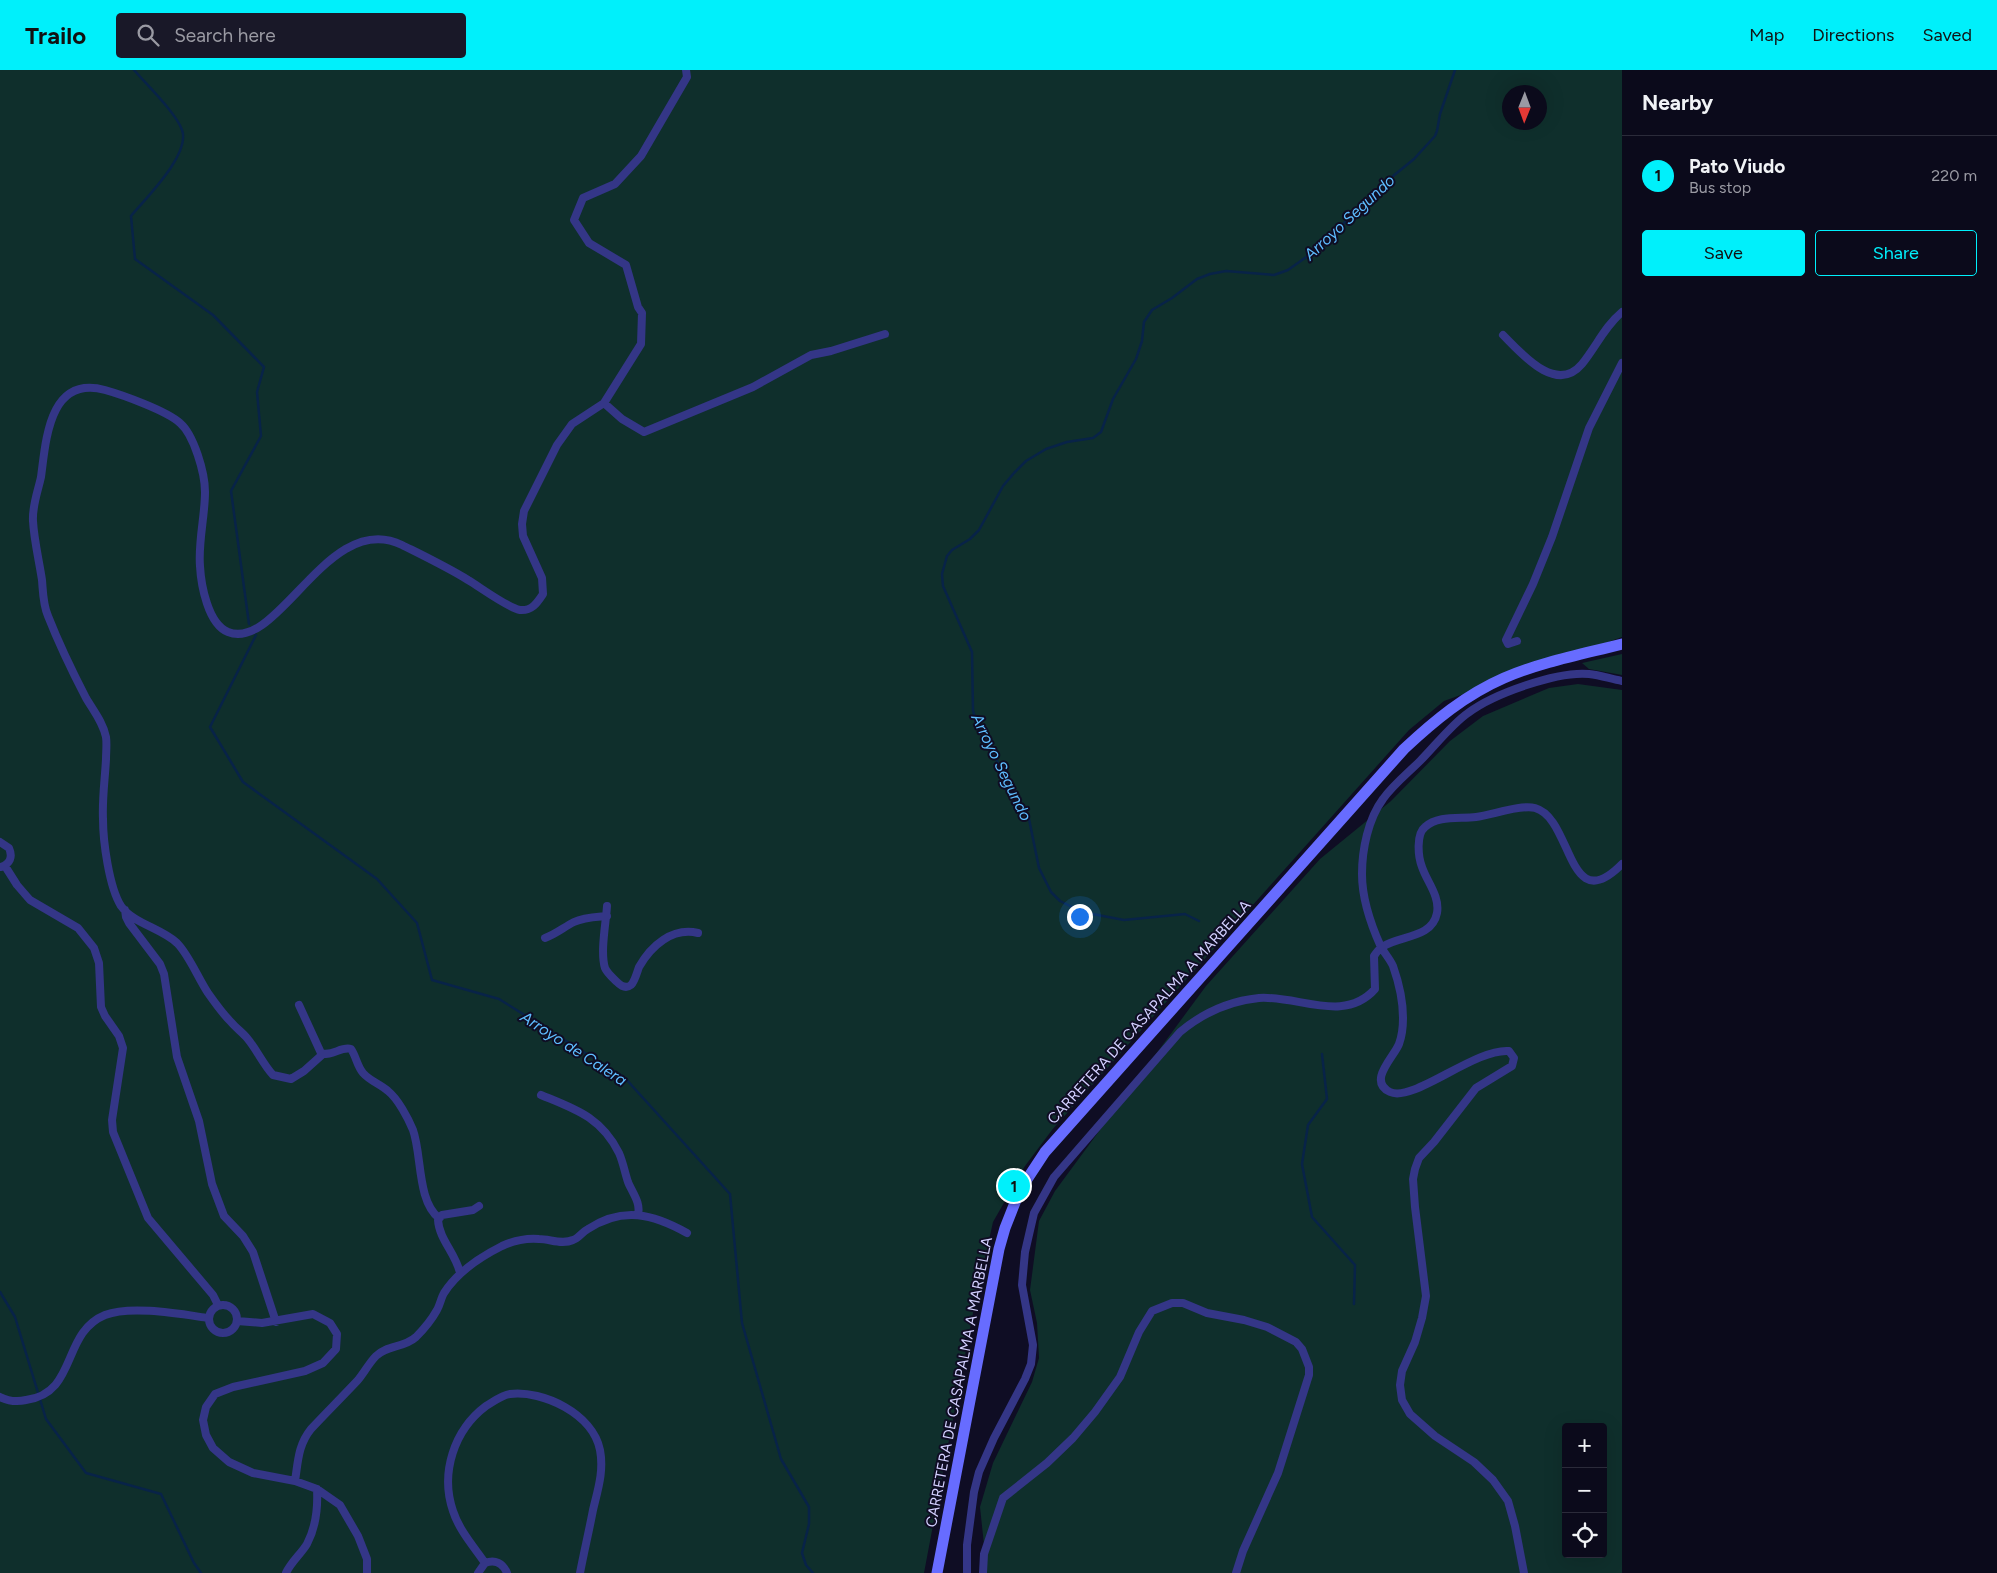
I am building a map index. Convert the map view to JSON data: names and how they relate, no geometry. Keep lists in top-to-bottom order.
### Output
{
  "streets": {
    "main road": ["CARRETERA DE CASAPALMA A MARBELLA"]
  },
  "water": ["Arroyo Segundo", "Arroyo de Calera"],
  "north": "bottom",
  "page": {
    "header": "Trailo",
    "search": "Search here",
    "nav": ["Map", "Directions", "Saved"],
    "heading": "Nearby",
    "list": [
      {
        "mark": "1",
        "name": "Pato Viudo",
        "note": "Bus stop",
        "value": "220 m"
      }
    ],
    "buttons": ["Save", "Share"],
    "pins": "1",
    "map_buttons": ["+", "−"]
  }
}
